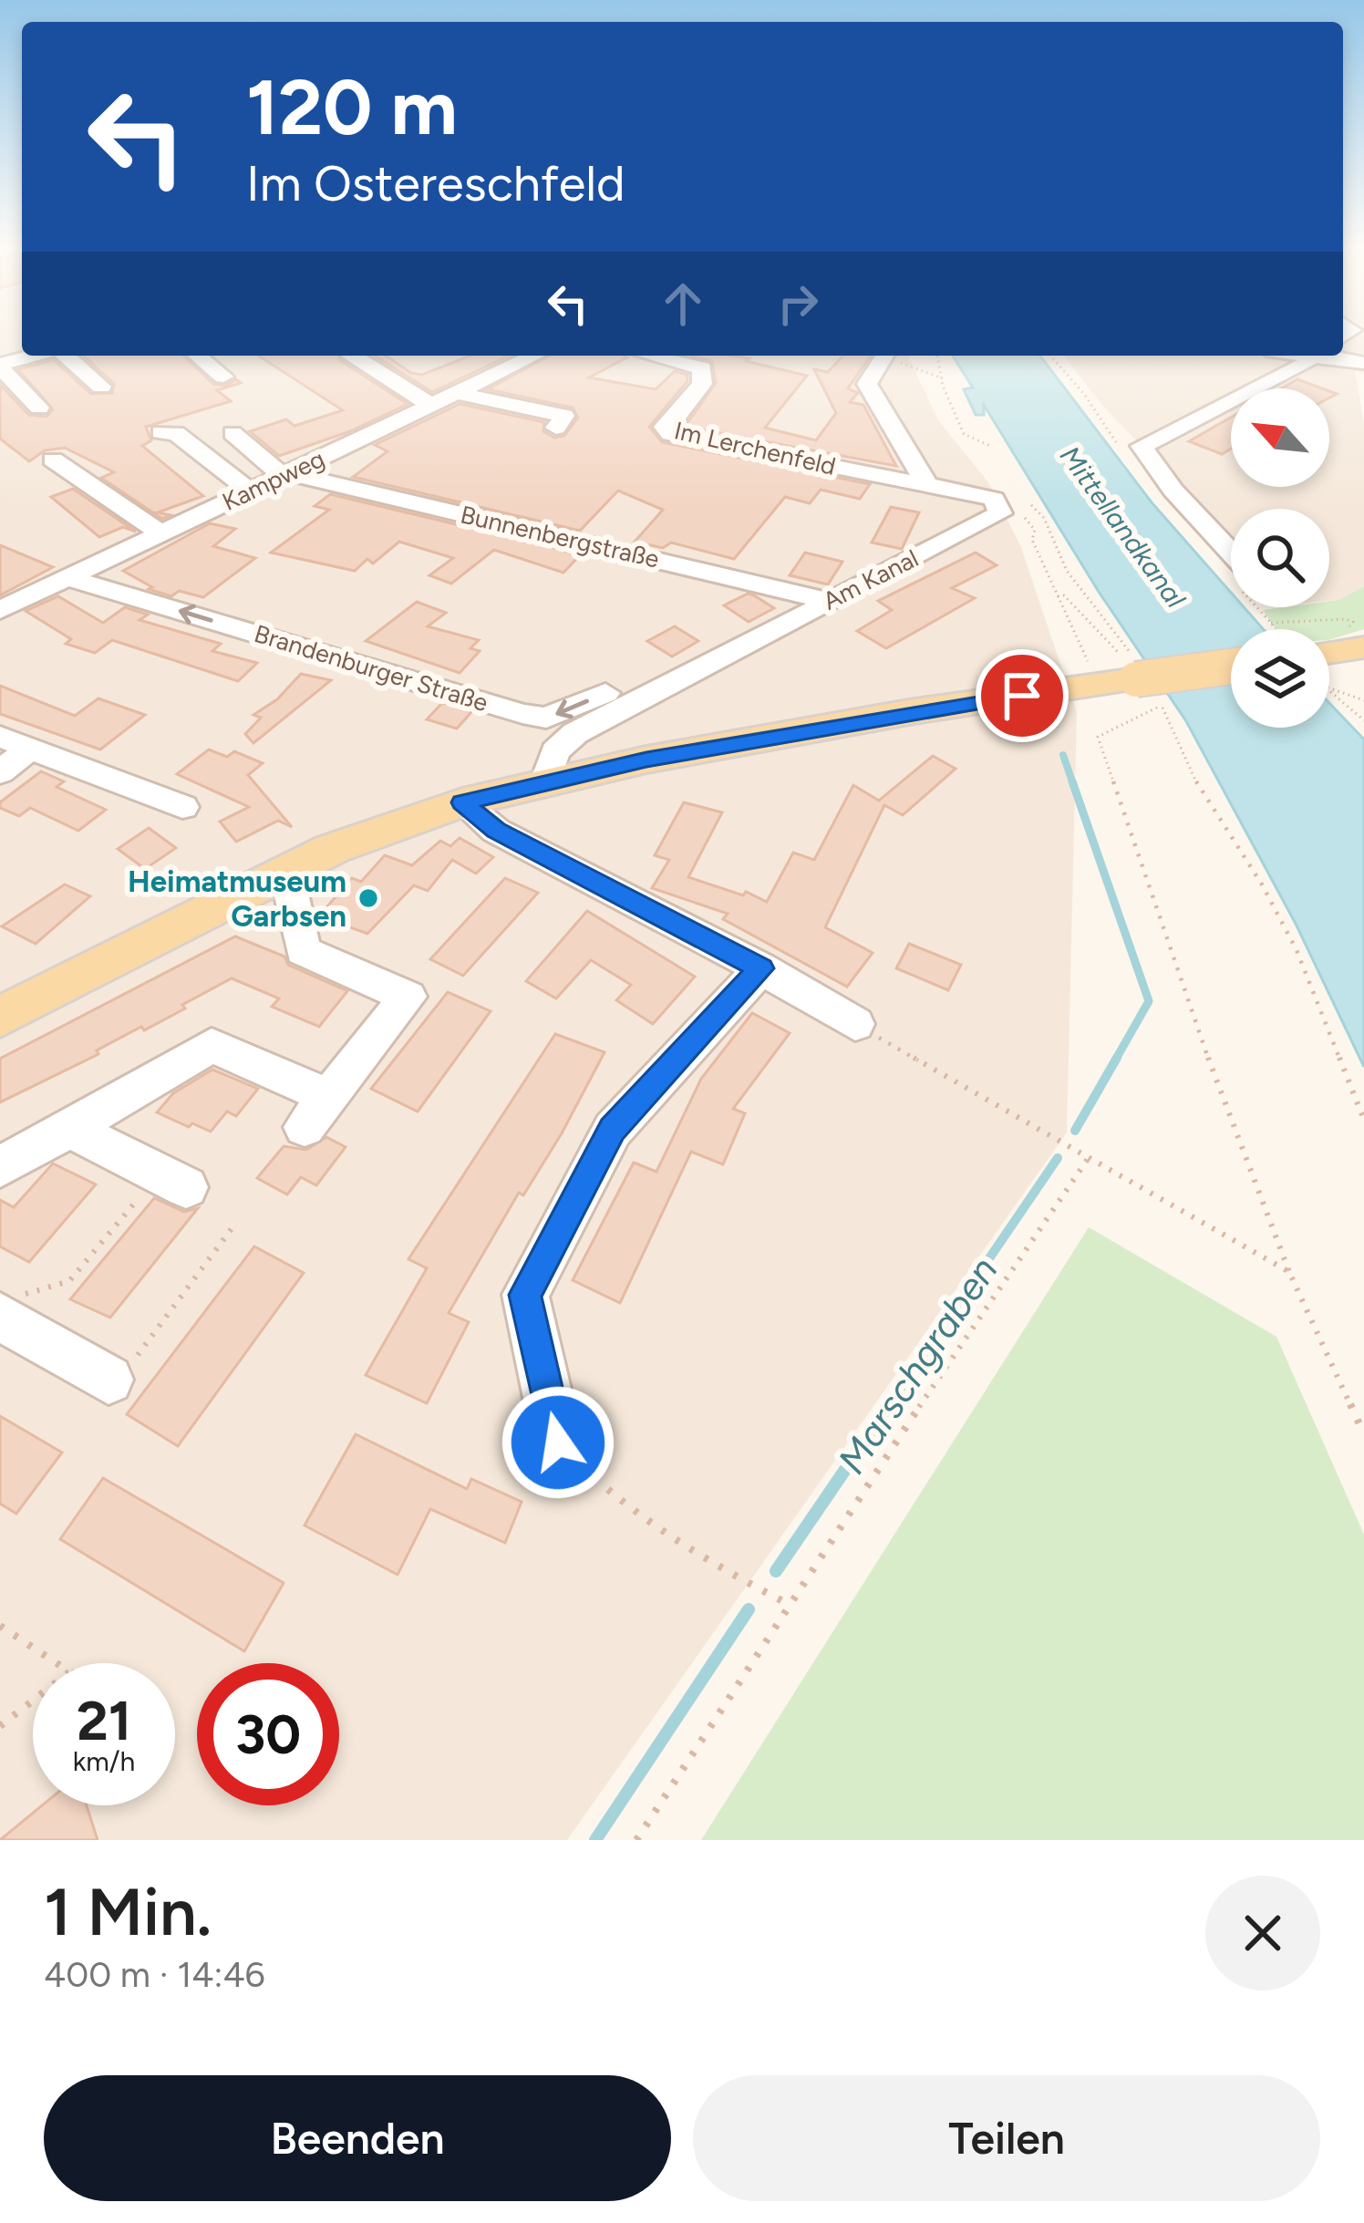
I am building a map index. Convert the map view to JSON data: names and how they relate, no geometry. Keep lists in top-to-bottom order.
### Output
{
  "streets": {
    "street": [
      "Im Lerchenfeld",
      "Kampweg",
      "Bunnenbergstraße",
      "Am Kanal",
      "Brandenburger Straße"
    ]
  },
  "crossings": [
    ["Im Lerchenfeld", "Am Kanal"],
    ["Kampweg", "Bunnenbergstraße"],
    ["Kampweg", "Brandenburger Straße"],
    ["Bunnenbergstraße", "Am Kanal"],
    ["Am Kanal", "Brandenburger Straße"]
  ],
  "water": ["Mittellandkanal", "Marschgraben"],
  "places": ["Heimatmuseum Garbsen"],
  "north": "top left",
  "page": {
    "turn": ["120 m", "Im Ostereschfeld"],
    "speed": "21 km/h",
    "limit": "30",
    "heading": ["1 Min.", "400 m · 14:46"],
    "buttons": ["Beenden", "Teilen"]
  }
}
